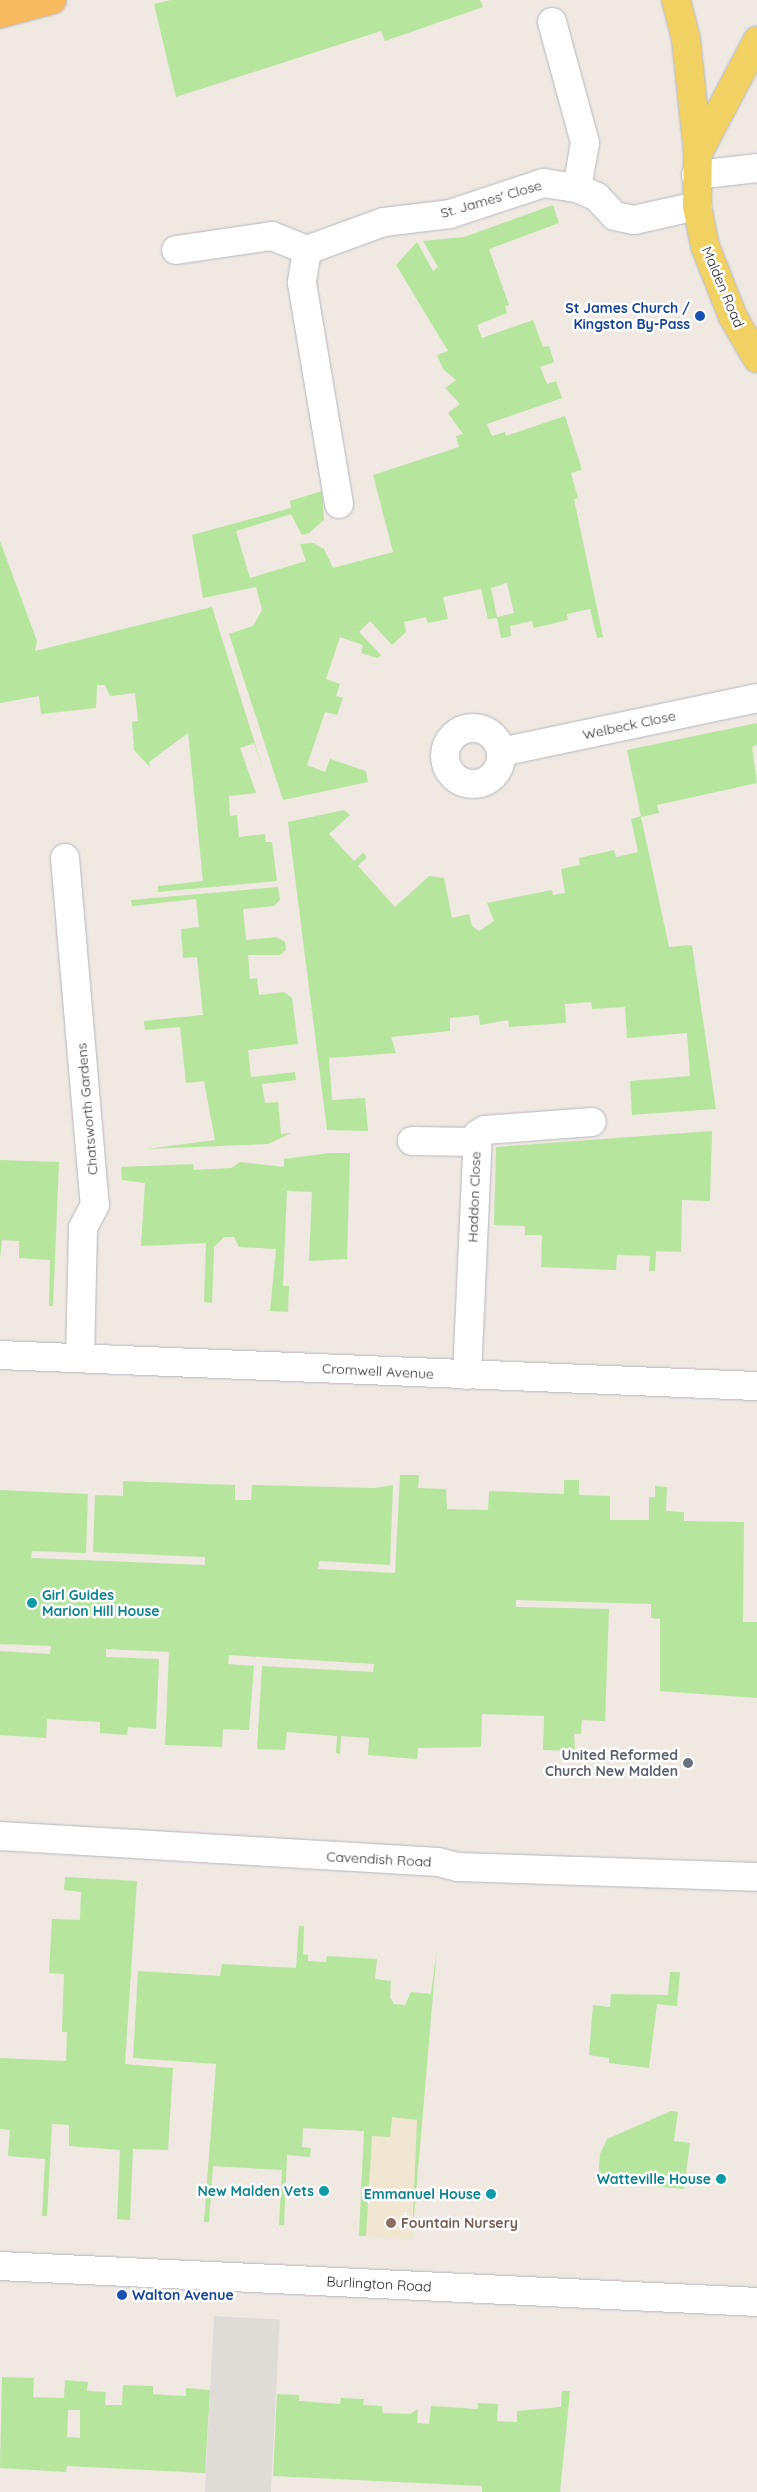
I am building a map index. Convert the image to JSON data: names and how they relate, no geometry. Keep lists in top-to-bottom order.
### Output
{
  "streets": {
    "main road": ["Malden Road"],
    "street": [
      "St. James' Close",
      "Welbeck Close",
      "Chatsworth Gardens",
      "Haddon Close",
      "Cromwell Avenue",
      "Cavendish Road",
      "Burlington Road"
    ]
  },
  "crossings": [
    ["St. James' Close", "Malden Road"],
    ["Chatsworth Gardens", "Cromwell Avenue"],
    ["Haddon Close", "Cromwell Avenue"]
  ],
  "places": [
    "St James Church / Kingston By-Pass",
    "Girl Guides Marion Hill House",
    "United Reformed Church New Malden",
    "Watteville House",
    "New Malden Vets",
    "Emmanuel House",
    "Fountain Nursery",
    "Walton Avenue"
  ]
}
